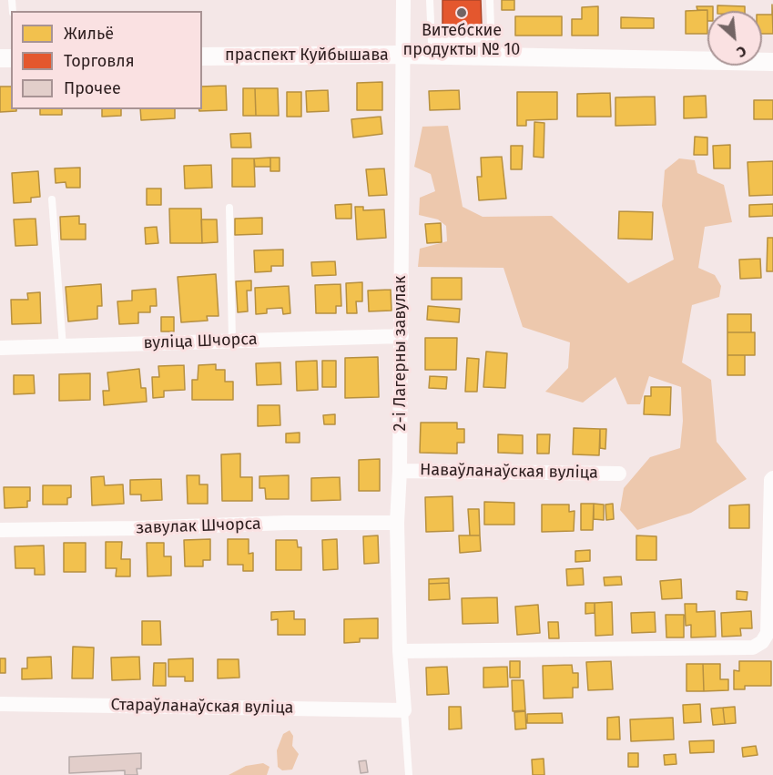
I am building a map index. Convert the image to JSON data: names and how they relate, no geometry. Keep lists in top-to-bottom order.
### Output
{
  "streets": {
    "street": [
      "праспект Куйбышава",
      "вуліца Шчорса",
      "2-і Лагерны завулак",
      "Наваўланаўская вуліца",
      "завулак Шчорса",
      "Стараўланаўская вуліца"
    ]
  },
  "crossings": [
    ["праспект Куйбышава", "2-і Лагерны завулак"],
    ["вуліца Шчорса", "2-і Лагерны завулак"],
    ["2-і Лагерны завулак", "Наваўланаўская вуліца"],
    ["2-і Лагерны завулак", "завулак Шчорса"],
    ["2-і Лагерны завулак", "Стараўланаўская вуліца"]
  ],
  "places": ["Витебские продукты № 10"],
  "legend": ["Жильё", "Торговля", "Прочее"],
  "north": "bottom right"
}
